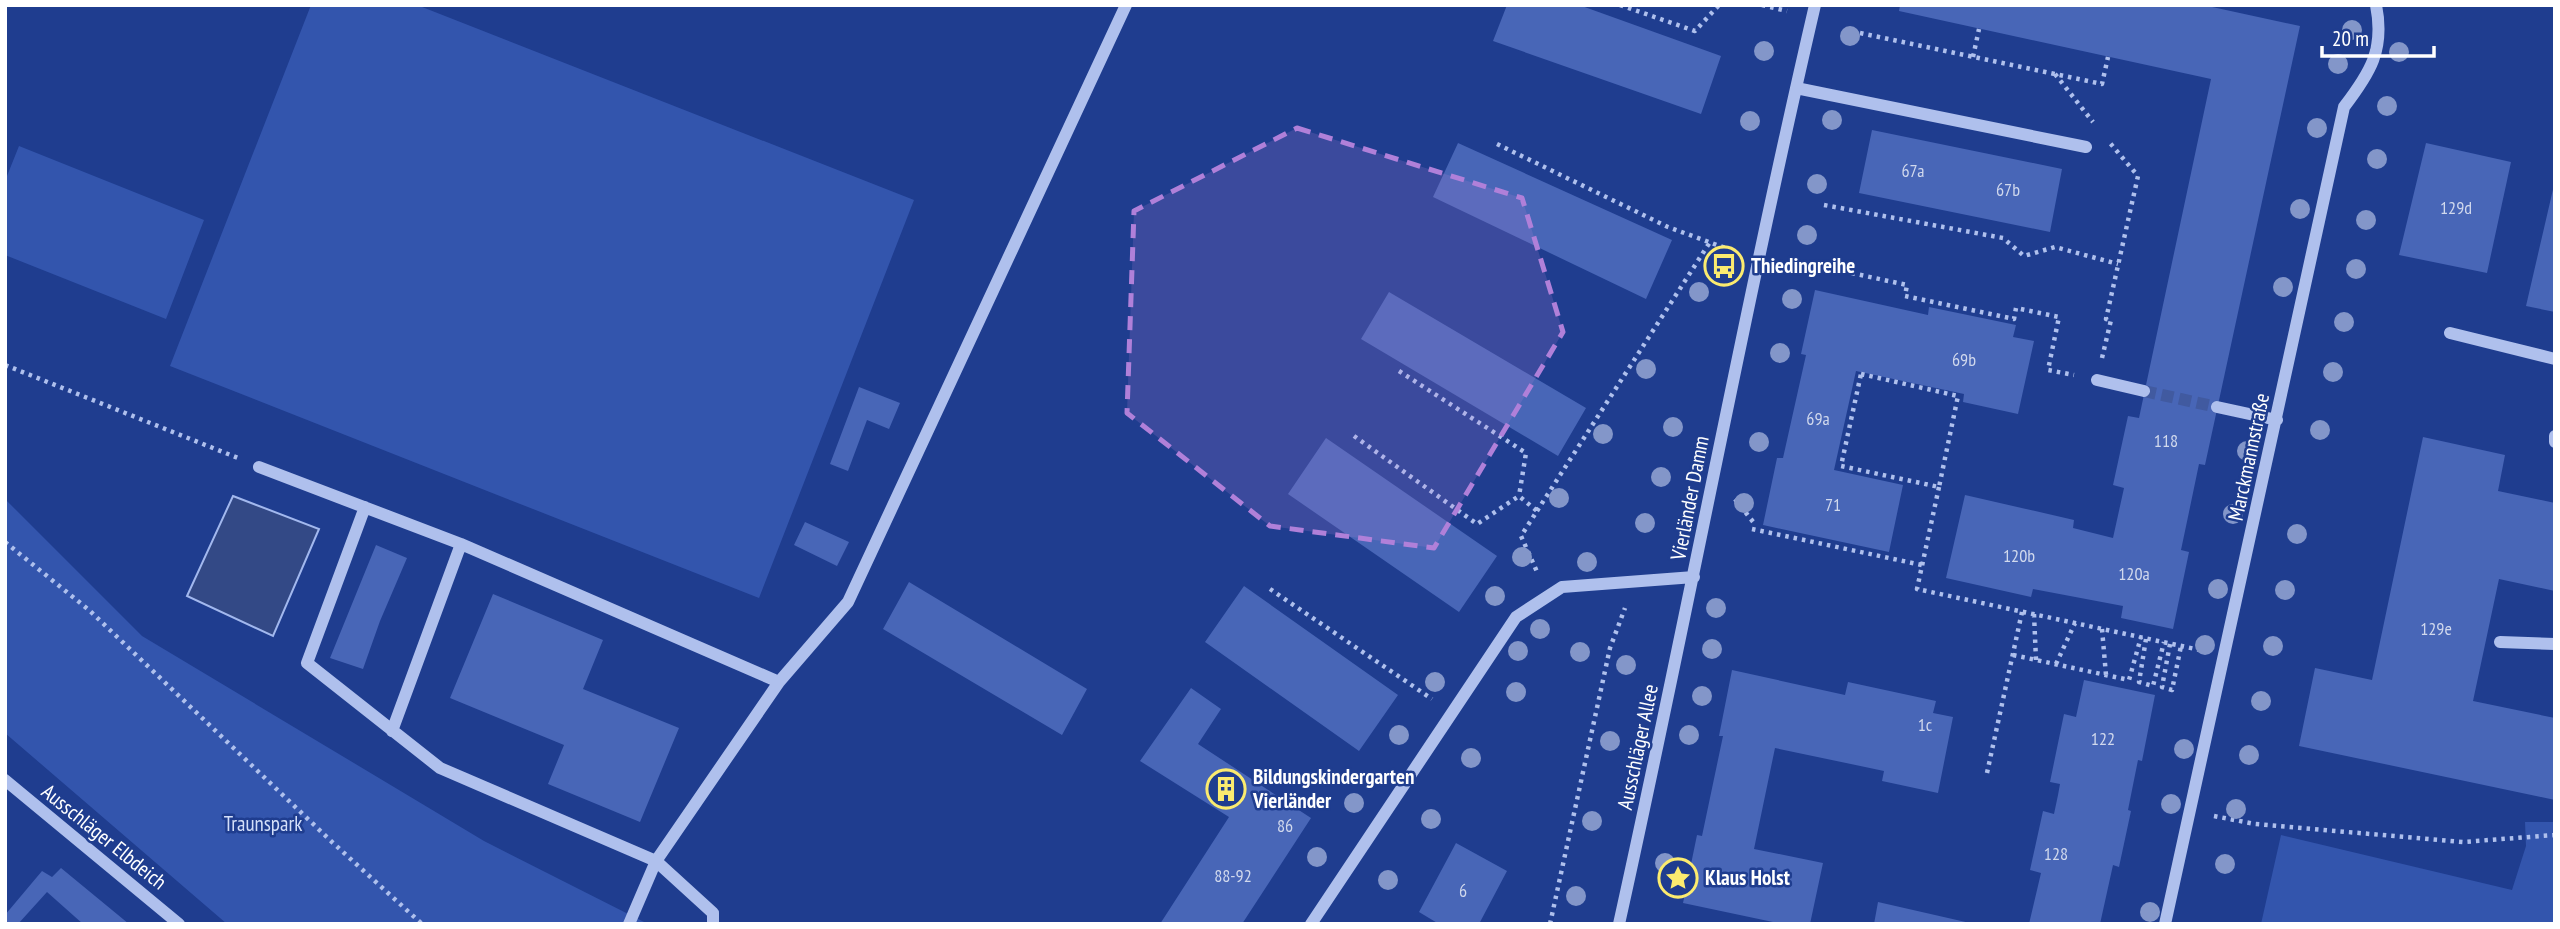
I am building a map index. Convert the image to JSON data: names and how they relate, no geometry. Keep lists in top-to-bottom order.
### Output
{
  "streets": {
    "street": [
      "Marckmannstraße",
      "Vierländer Damm",
      "Ausschläger Allee",
      "Ausschläger Elbdeich"
    ]
  },
  "crossings": [
    ["Vierländer Damm", "Ausschläger Allee"]
  ],
  "parks": ["Traunspark"],
  "places": {
    "bus stop": ["Thiedingreihe"],
    "building": ["Bildungskindergarten Vierländer"],
    "place": ["Klaus Holst"]
  },
  "house_numbers": [
    "67a",
    "67b",
    "129d",
    "69b",
    "69a",
    "118",
    "71",
    "120b",
    "120a",
    "129e",
    "1c",
    "122",
    "86",
    "128",
    "88-92",
    "6"
  ],
  "scale_bar": "20 m"
}
